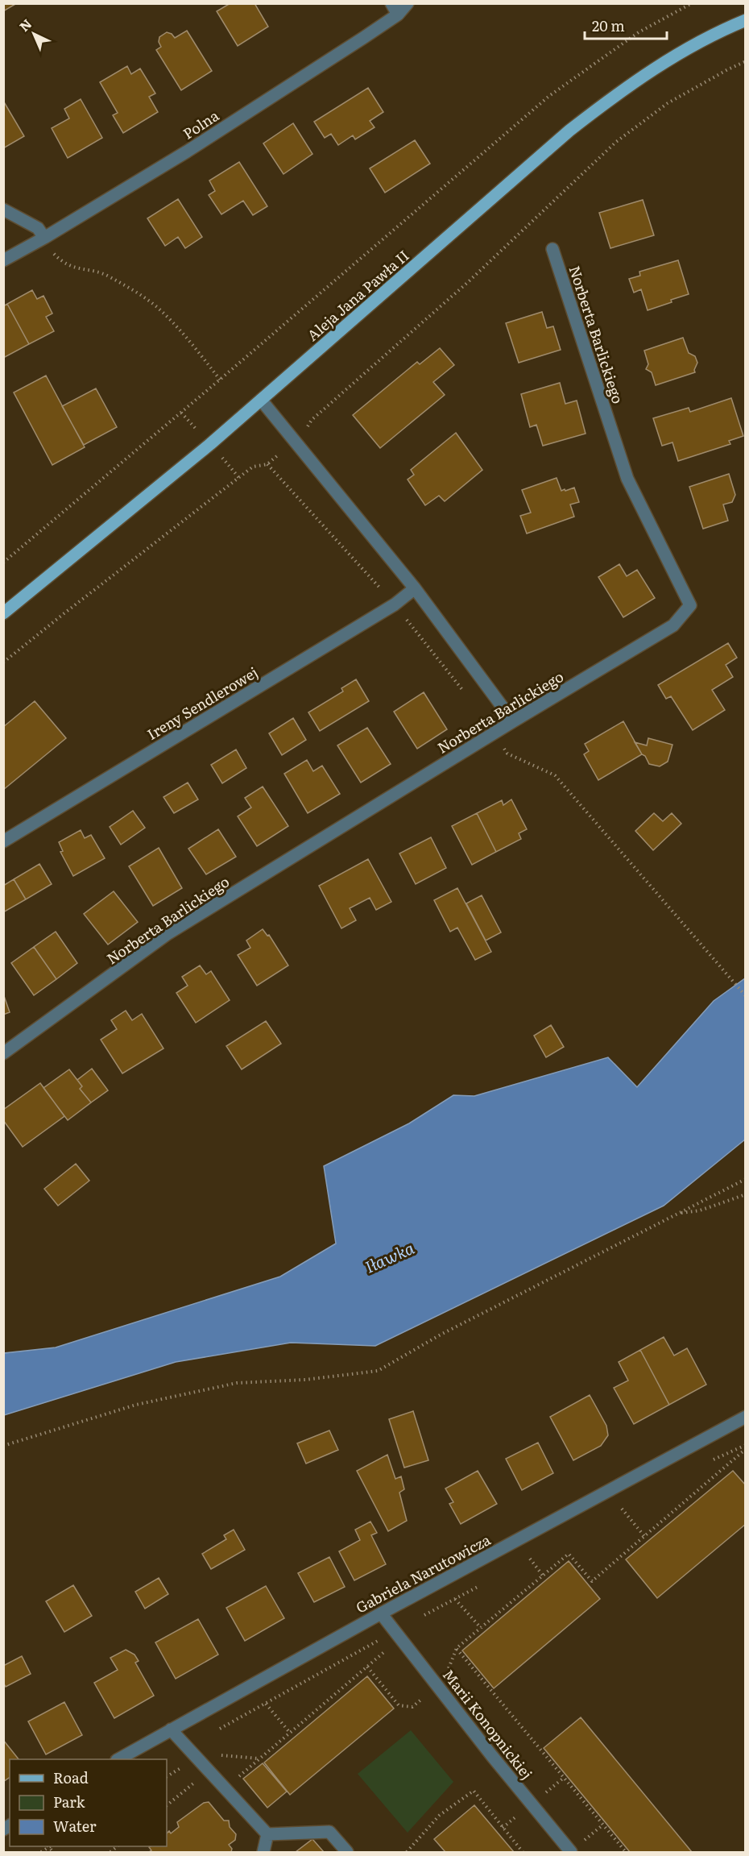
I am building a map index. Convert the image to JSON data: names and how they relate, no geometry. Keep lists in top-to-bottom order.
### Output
{
  "streets": {
    "main road": ["Aleja Jana Pawła II"],
    "street": [
      "Polna",
      "Norberta Barlickiego",
      "Ireny Sendlerowej",
      "Gabriela Narutowicza",
      "Marii Konopnickiej"
    ]
  },
  "crossings": [
    ["Gabriela Narutowicza", "Marii Konopnickiej"]
  ],
  "water": ["Iławka"],
  "legend": ["Road", "Park", "Water"],
  "scale_bar": "20 m",
  "north": "top left"
}
